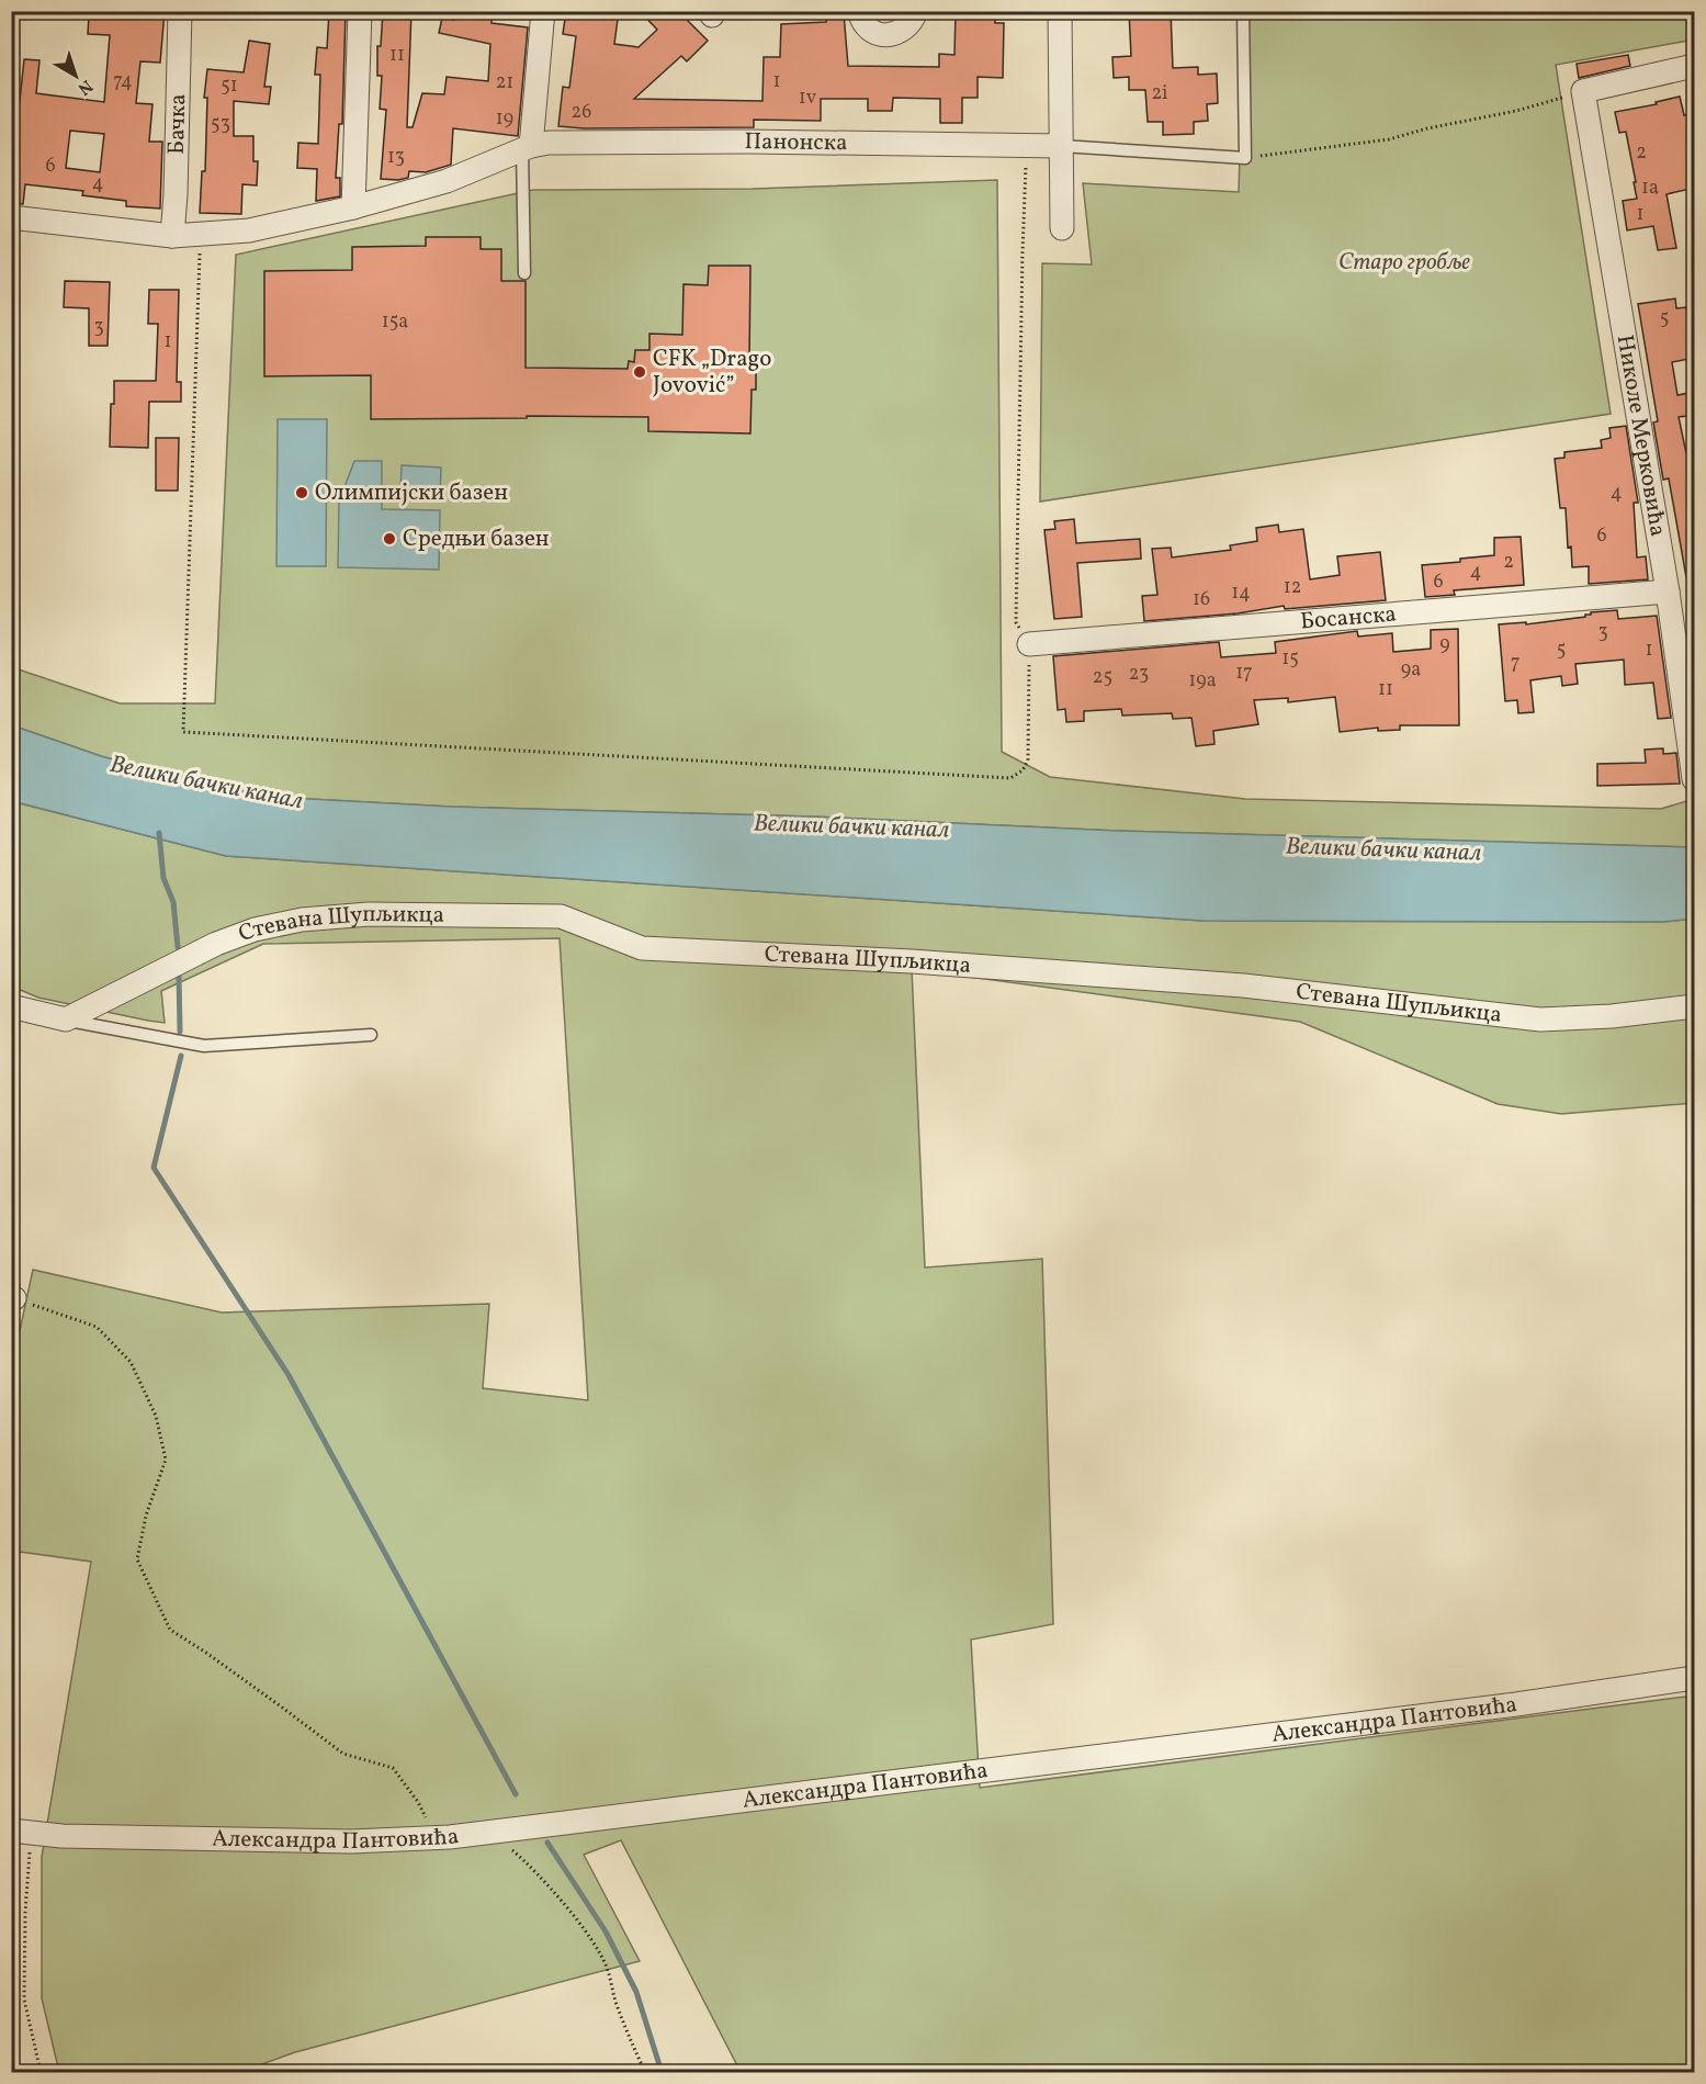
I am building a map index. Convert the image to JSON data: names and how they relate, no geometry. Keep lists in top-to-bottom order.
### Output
{
  "streets": {
    "street": [
      "Бачка",
      "Панонска",
      "Николе Мерковића",
      "Босанска",
      "Стевана Шупљикца",
      "Александра Пантовића"
    ]
  },
  "crossings": [
    ["Бачка", "Панонска"],
    ["Николе Мерковића", "Босанска"]
  ],
  "water": ["Велики бачки канал"],
  "parks": ["Старо гробље"],
  "places": ["CFK „Drago Jovović”", "Олимпијски базен", "Средњи базен"],
  "house_numbers": [
    "11",
    "74",
    "1",
    "21",
    "51",
    "2i",
    "1v",
    "26",
    "19",
    "53",
    "2",
    "13",
    "6",
    "4",
    "1a",
    "1",
    "5",
    "15a",
    "3",
    "1",
    "4",
    "6",
    "2",
    "4",
    "6",
    "12",
    "14",
    "16",
    "3",
    "9",
    "5",
    "1",
    "15",
    "7",
    "9a",
    "17",
    "23",
    "25",
    "19a",
    "11"
  ],
  "north": "bottom right"
}
